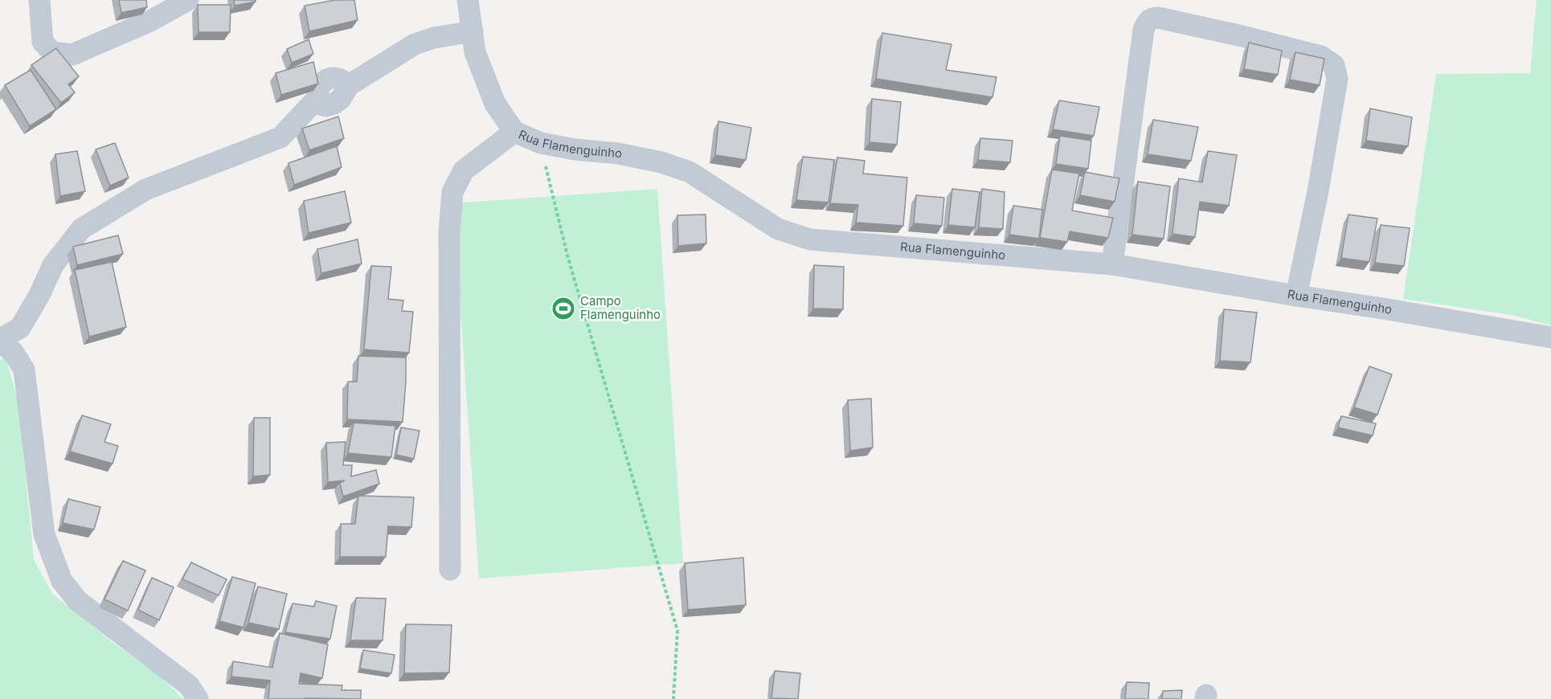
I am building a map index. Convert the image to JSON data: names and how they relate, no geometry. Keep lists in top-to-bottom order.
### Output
{
  "streets": {
    "street": ["Rua Flamenguinho"]
  },
  "places": {
    "sports": ["Campo Flamenguinho"]
  }
}
